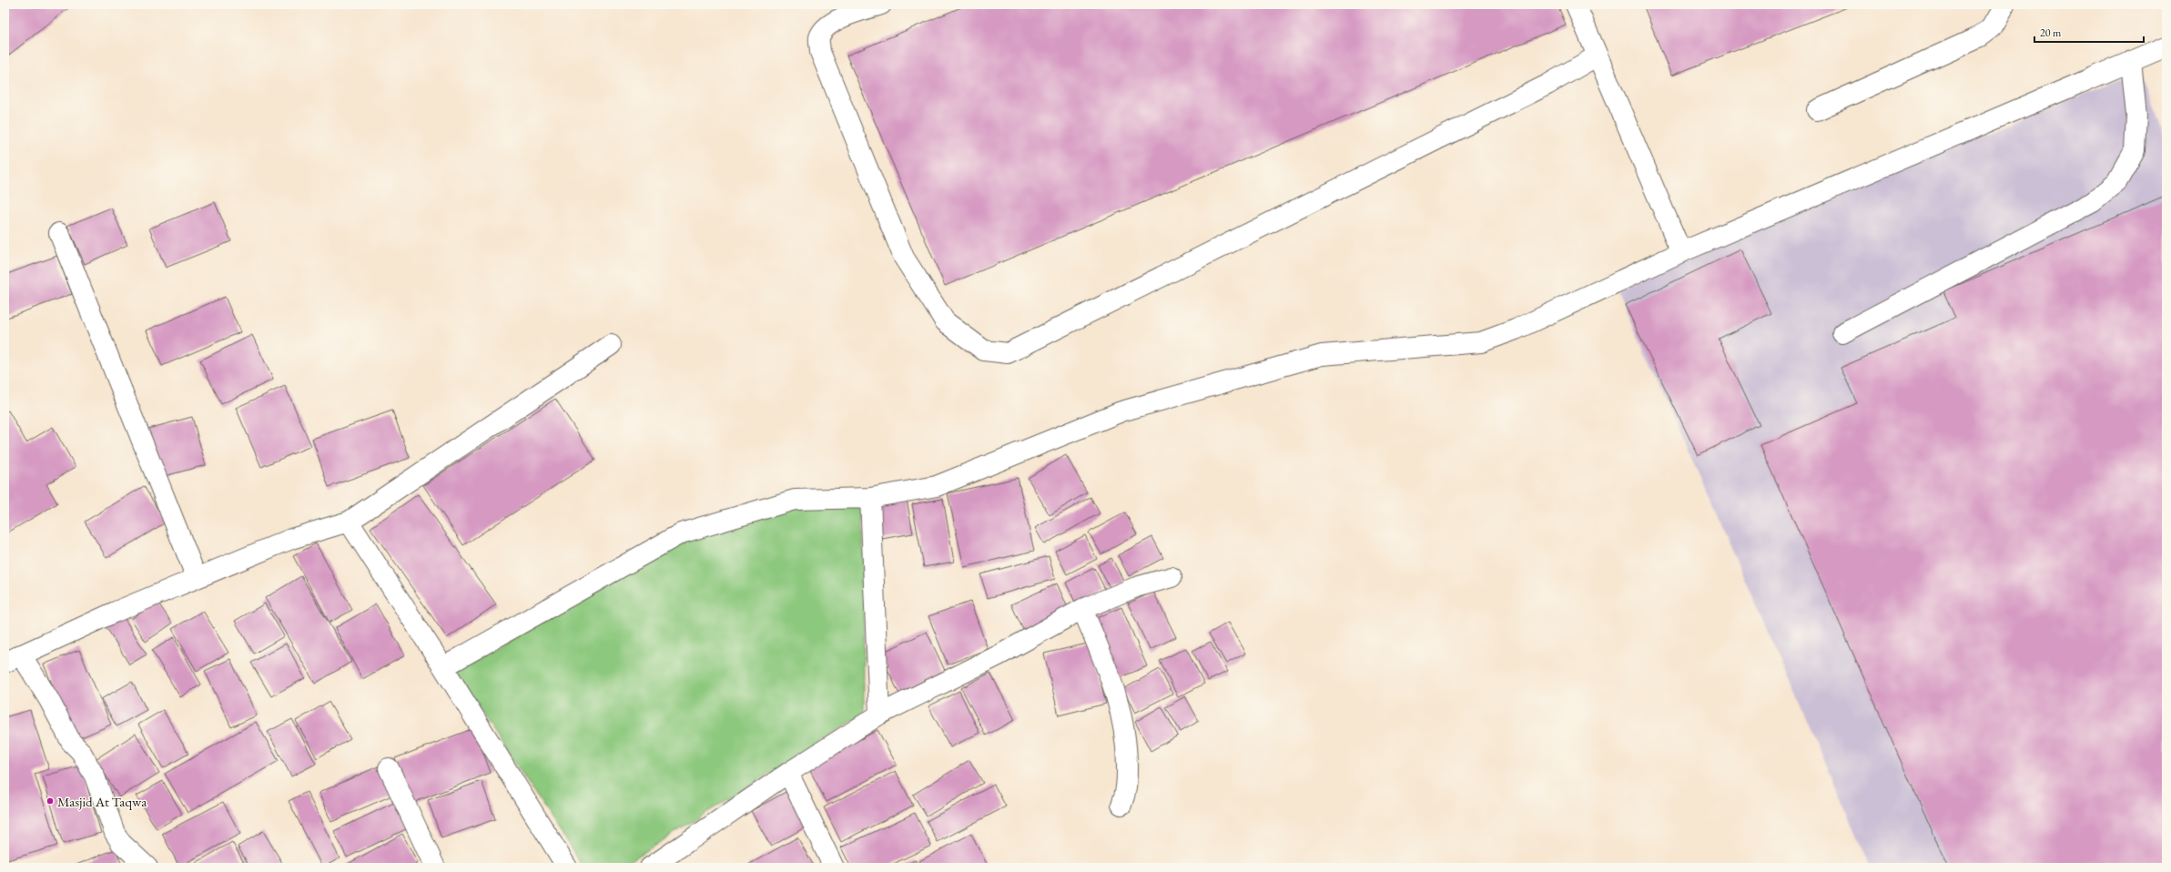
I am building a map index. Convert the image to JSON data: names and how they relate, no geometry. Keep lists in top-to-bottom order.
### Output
{
  "places": ["Masjid At Taqwa"],
  "scale_bar": "20 m"
}
